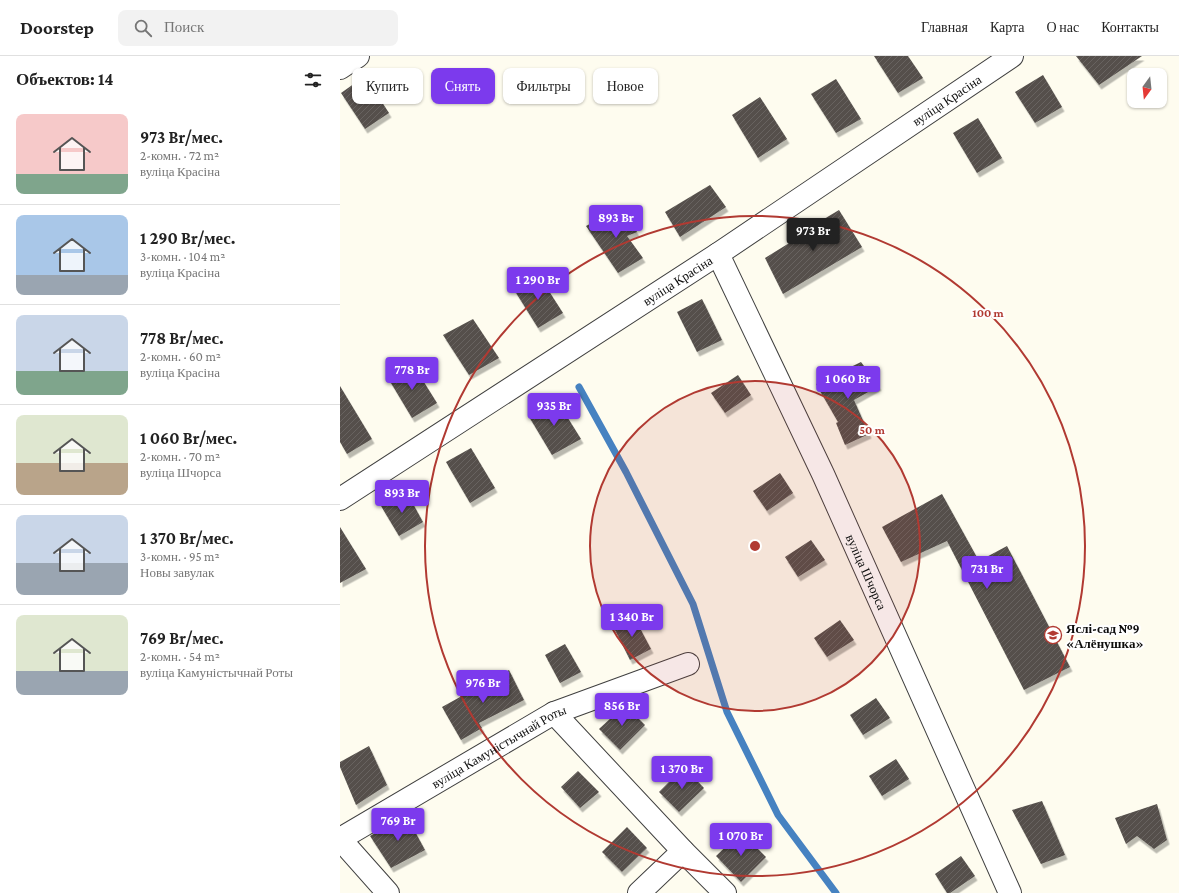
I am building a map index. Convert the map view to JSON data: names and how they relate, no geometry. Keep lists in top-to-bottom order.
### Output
{
  "streets": {
    "street": ["вуліца Красіна", "вуліца Шчорса", "вуліца Камуністычнай Роты"]
  },
  "crossings": [
    ["вуліца Красіна", "вуліца Шчорса"]
  ],
  "places": {
    "school or university": ["Яслі-сад №9 «Алёнушка»"]
  },
  "north": "bottom",
  "page": {
    "header": "Doorstep",
    "search": "Поиск",
    "nav": [
      "Главная",
      "Карта",
      "О нас",
      "Контакты"
    ],
    "heading": "Объектов: 14",
    "chip": [
      "Купить",
      "Снять",
      "Фильтры",
      "Новое"
    ],
    "list": [
      {
        "name": "973 Br/мес.",
        "note": "2-комн. · 72 m² · вуліца Красіна"
      },
      {
        "name": "1 290 Br/мес.",
        "note": "3-комн. · 104 m² · вуліца Красіна"
      },
      {
        "name": "778 Br/мес.",
        "note": "2-комн. · 60 m² · вуліца Красіна"
      },
      {
        "name": "1 060 Br/мес.",
        "note": "2-комн. · 70 m² · вуліца Шчорса"
      },
      {
        "name": "1 370 Br/мес.",
        "note": "3-комн. · 95 m² · Новы завулак"
      },
      {
        "name": "769 Br/мес.",
        "note": "2-комн. · 54 m² · вуліца Камуністычнай Роты"
      }
    ],
    "price": [
      "893 Br",
      "973 Br",
      "1 290 Br",
      "778 Br",
      "1 060 Br",
      "935 Br",
      "893 Br",
      "731 Br",
      "1 340 Br",
      "976 Br",
      "856 Br",
      "1 370 Br",
      "769 Br",
      "1 070 Br"
    ]
  },
  "rings": ["100 m", "50 m"]
}
